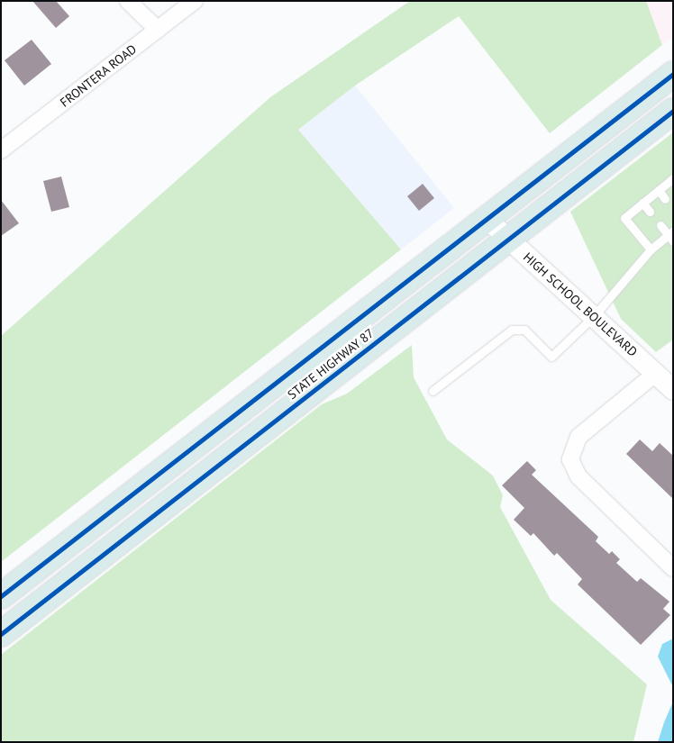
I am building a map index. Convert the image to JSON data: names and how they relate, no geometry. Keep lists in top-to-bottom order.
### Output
{
  "streets": {
    "highway": ["STATE HIGHWAY 87"],
    "street": ["FRONTERA ROAD", "HIGH SCHOOL BOULEVARD"]
  },
  "crossings": [
    ["HIGH SCHOOL BOULEVARD", "STATE HIGHWAY 87"]
  ]
}
